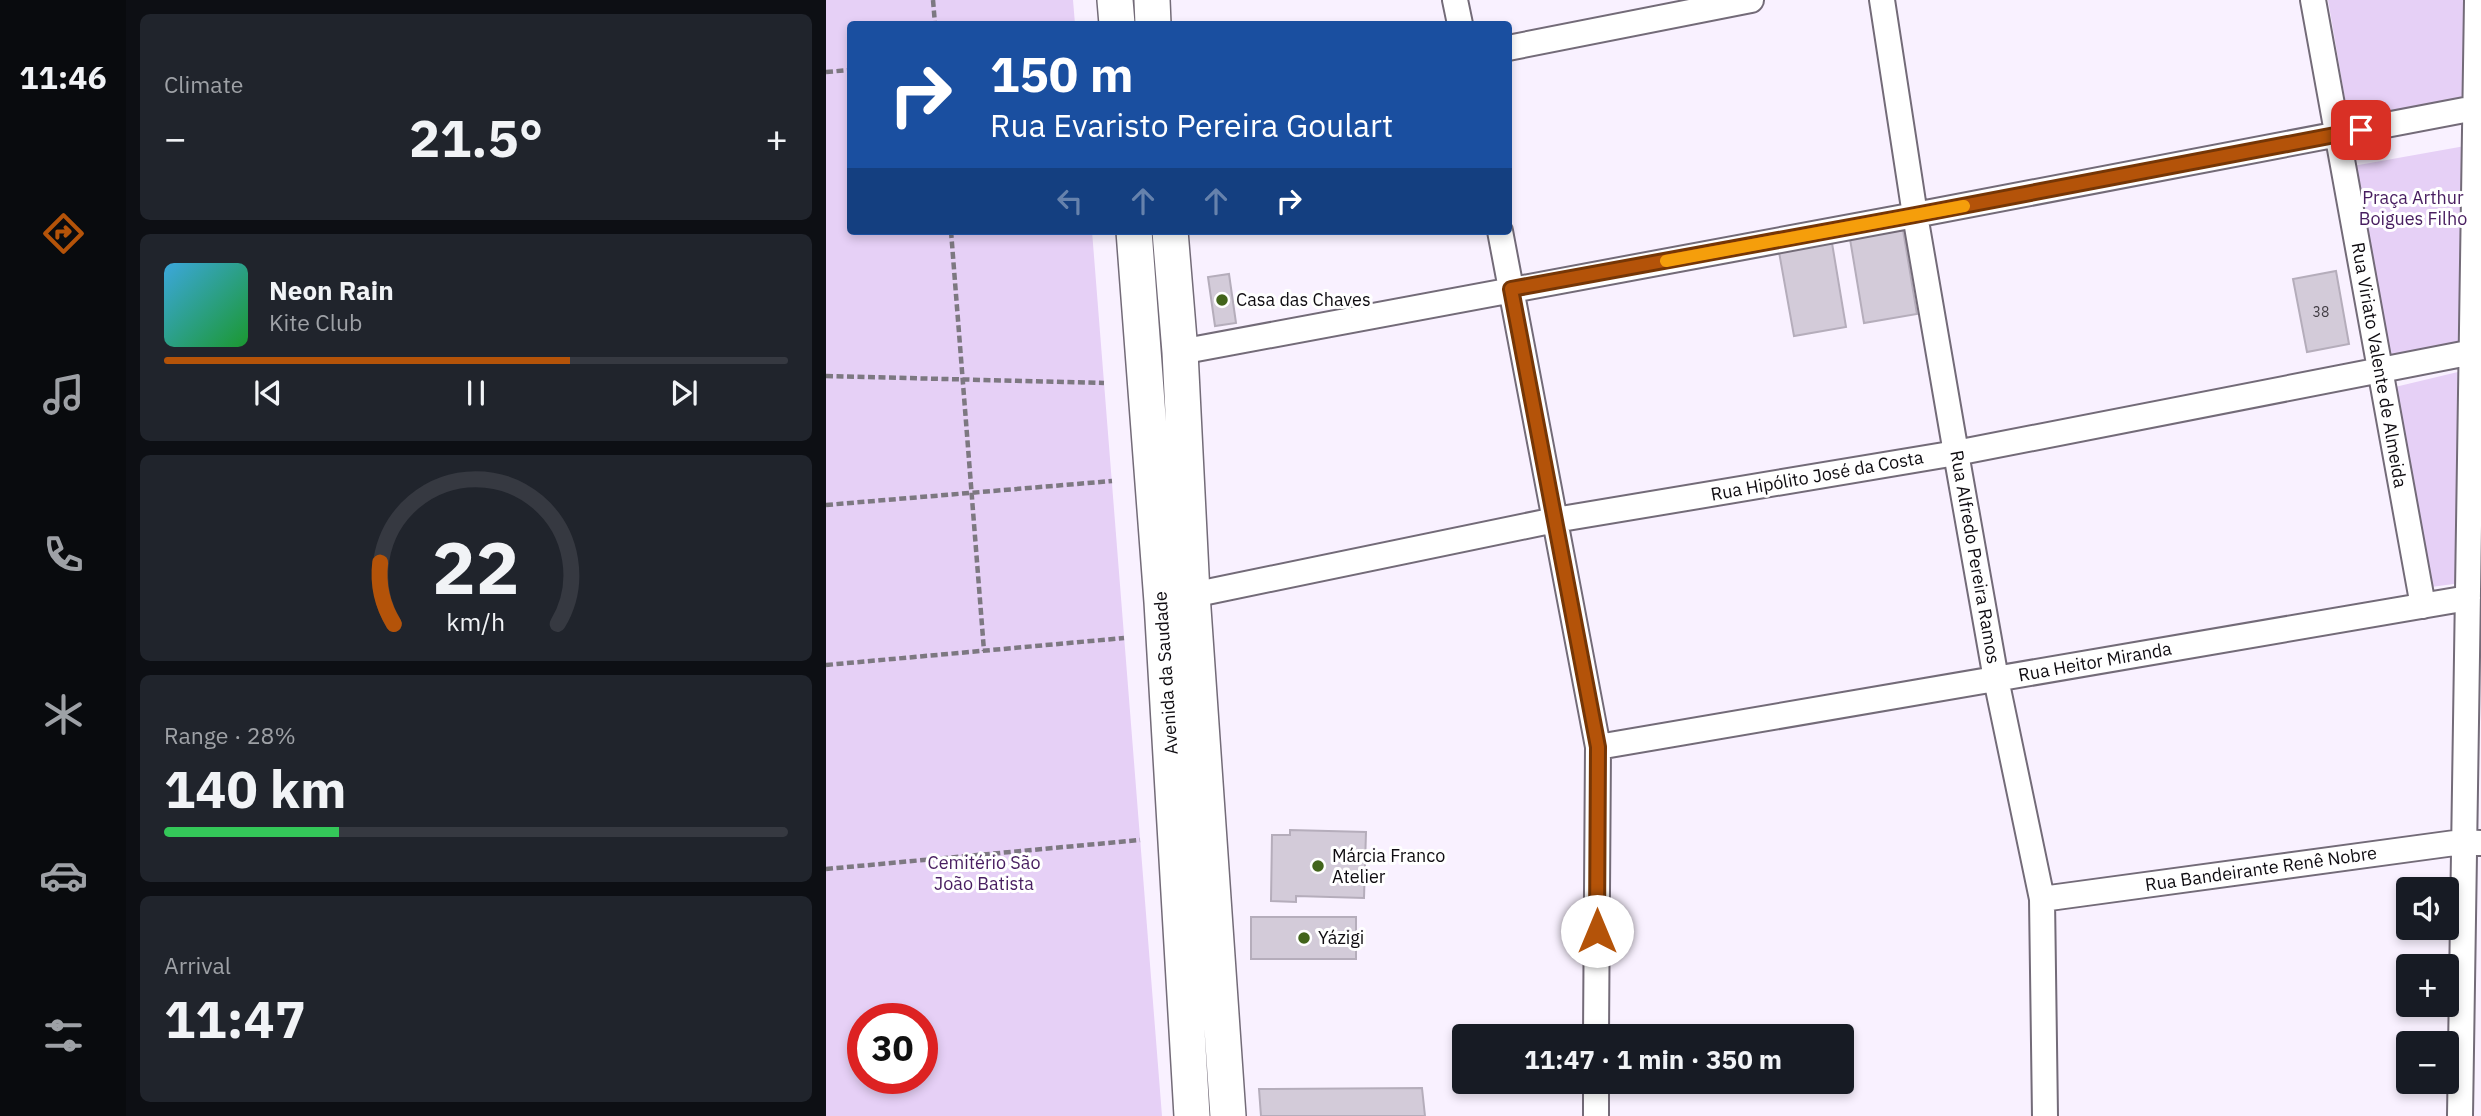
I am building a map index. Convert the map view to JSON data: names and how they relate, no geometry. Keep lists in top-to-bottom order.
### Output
{
  "streets": {
    "street": [
      "Rua Viriato Valente de Almeida",
      "Rua Hipólito José da Costa",
      "Rua Alfredo Pereira Ramos",
      "Rua Heitor Miranda",
      "Avenida da Saudade",
      "Rua Bandeirante Renê Nobre"
    ]
  },
  "crossings": [
    ["Rua Viriato Valente de Almeida", "Rua Hipólito José da Costa"],
    ["Rua Viriato Valente de Almeida", "Rua Heitor Miranda"],
    ["Rua Hipólito José da Costa", "Rua Alfredo Pereira Ramos"],
    ["Rua Hipólito José da Costa", "Avenida da Saudade"],
    ["Rua Alfredo Pereira Ramos", "Rua Heitor Miranda"],
    ["Rua Alfredo Pereira Ramos", "Rua Bandeirante Renê Nobre"]
  ],
  "parks": ["Praça Arthur Boigues Filho", "Cemitério São João Batista"],
  "places": ["Casa das Chaves", "Márcia Franco Atelier", "Yázigi"],
  "house_numbers": ["38"],
  "page": {
    "tabs": "11:46",
    "tile": [
      "Climate",
      ["Range · 28%", "140 km"],
      ["Arrival", "11:47"]
    ],
    "turn": ["150 m", "Rua Evaristo Pereira Goulart"],
    "heat": ["−", "21.5°", "+"],
    "song": ["Neon Rain", "Kite Club"],
    "map_buttons": ["+", "−"],
    "limit": "30",
    "trip": "11:47 · 1 min · 350 m",
    "gauge": ["22", "km/h"]
  }
}
